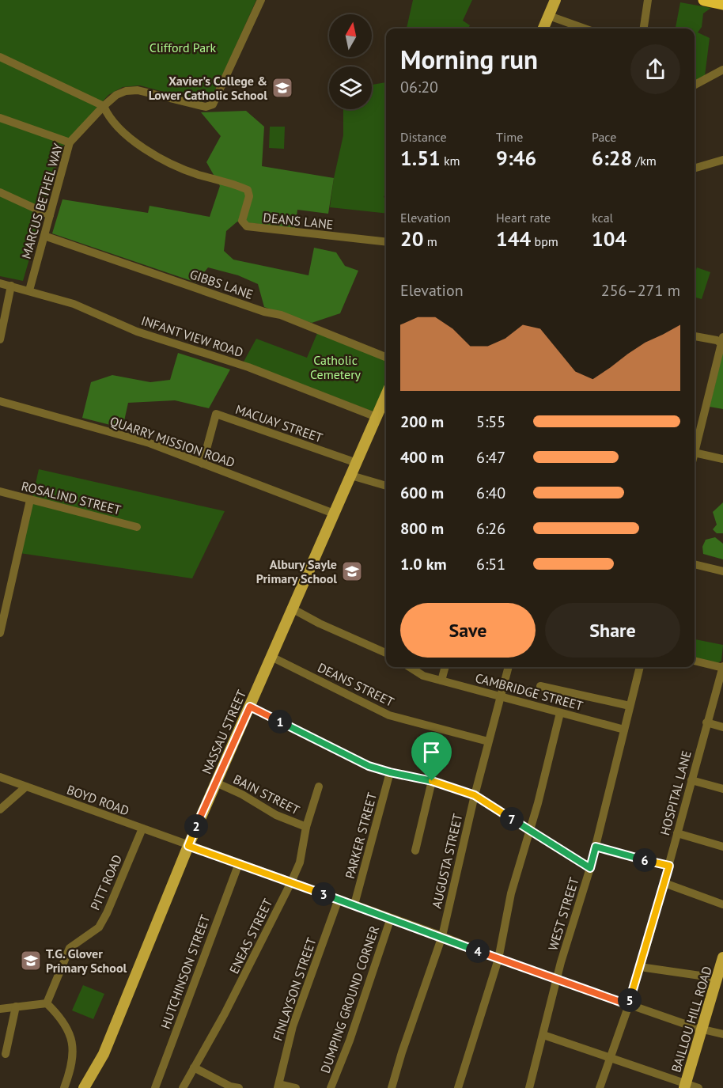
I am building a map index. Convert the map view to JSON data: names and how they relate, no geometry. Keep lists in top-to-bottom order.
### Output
{
  "streets": {
    "main road": ["NASSAU STREET", "BAILLOU HILL ROAD"],
    "street": [
      "MARCUS BETHEL WAY",
      "DEANS LANE",
      "GIBBS LANE",
      "INFANT VIEW ROAD",
      "MACUAY STREET",
      "QUARRY MISSION ROAD",
      "ROSALIND STREET",
      "DEANS STREET",
      "CAMBRIDGE STREET",
      "HOSPITAL LANE",
      "BAIN STREET",
      "BOYD ROAD",
      "PARKER STREET",
      "AUGUSTA STREET",
      "PITT ROAD",
      "WEST STREET",
      "ENEAS STREET",
      "HUTCHINSON STREET",
      "FINLAYSON STREET",
      "DUMPING GROUND CORNER"
    ]
  },
  "crossings": [
    ["MARCUS BETHEL WAY", "DEANS LANE"],
    ["MARCUS BETHEL WAY", "GIBBS LANE"],
    ["MARCUS BETHEL WAY", "INFANT VIEW ROAD"],
    ["INFANT VIEW ROAD", "NASSAU STREET"],
    ["MACUAY STREET", "QUARRY MISSION ROAD"],
    ["MACUAY STREET", "NASSAU STREET"],
    ["QUARRY MISSION ROAD", "NASSAU STREET"],
    ["DEANS STREET", "NASSAU STREET"],
    ["DEANS STREET", "AUGUSTA STREET"],
    ["CAMBRIDGE STREET", "AUGUSTA STREET"],
    ["CAMBRIDGE STREET", "WEST STREET"],
    ["NASSAU STREET", "BAIN STREET"],
    ["NASSAU STREET", "BOYD ROAD"],
    ["HOSPITAL LANE", "BOYD ROAD"],
    ["BAIN STREET", "ENEAS STREET"],
    ["BOYD ROAD", "PARKER STREET"],
    ["BOYD ROAD", "AUGUSTA STREET"],
    ["BOYD ROAD", "PITT ROAD"],
    ["BOYD ROAD", "WEST STREET"],
    ["BOYD ROAD", "ENEAS STREET"],
    ["BOYD ROAD", "HUTCHINSON STREET"],
    ["BOYD ROAD", "FINLAYSON STREET"],
    ["BOYD ROAD", "DUMPING GROUND CORNER"],
    ["BOYD ROAD", "BAILLOU HILL ROAD"]
  ],
  "parks": ["Clifford Park", "Catholic Cemetery"],
  "places": {
    "school or university": ["Xavier's College & Lower Catholic School", "Albury Sayle Primary School", "T.G. Glover Primary School"]
  },
  "north": "top",
  "page": {
    "heading": ["Morning run", "06:20"],
    "stats": [
      ["Distance", "1.51 km"],
      ["Time", "9:46"],
      ["Pace", "6:28 /km"],
      ["Elevation", "20 m"],
      ["Heart rate", "144 bpm"],
      ["kcal", "104"]
    ],
    "chart": ["Elevation", "256–271 m"],
    "list": [
      {
        "name": "200 m",
        "note": "5:55"
      },
      {
        "name": "400 m",
        "note": "6:47"
      },
      {
        "name": "600 m",
        "note": "6:40"
      },
      {
        "name": "800 m",
        "note": "6:26"
      },
      {
        "name": "1.0 km",
        "note": "6:51"
      }
    ],
    "buttons": ["Save", "Share"],
    "pins": [
      "1",
      "7",
      "2",
      "6",
      "3",
      "4",
      "5"
    ]
  }
}
